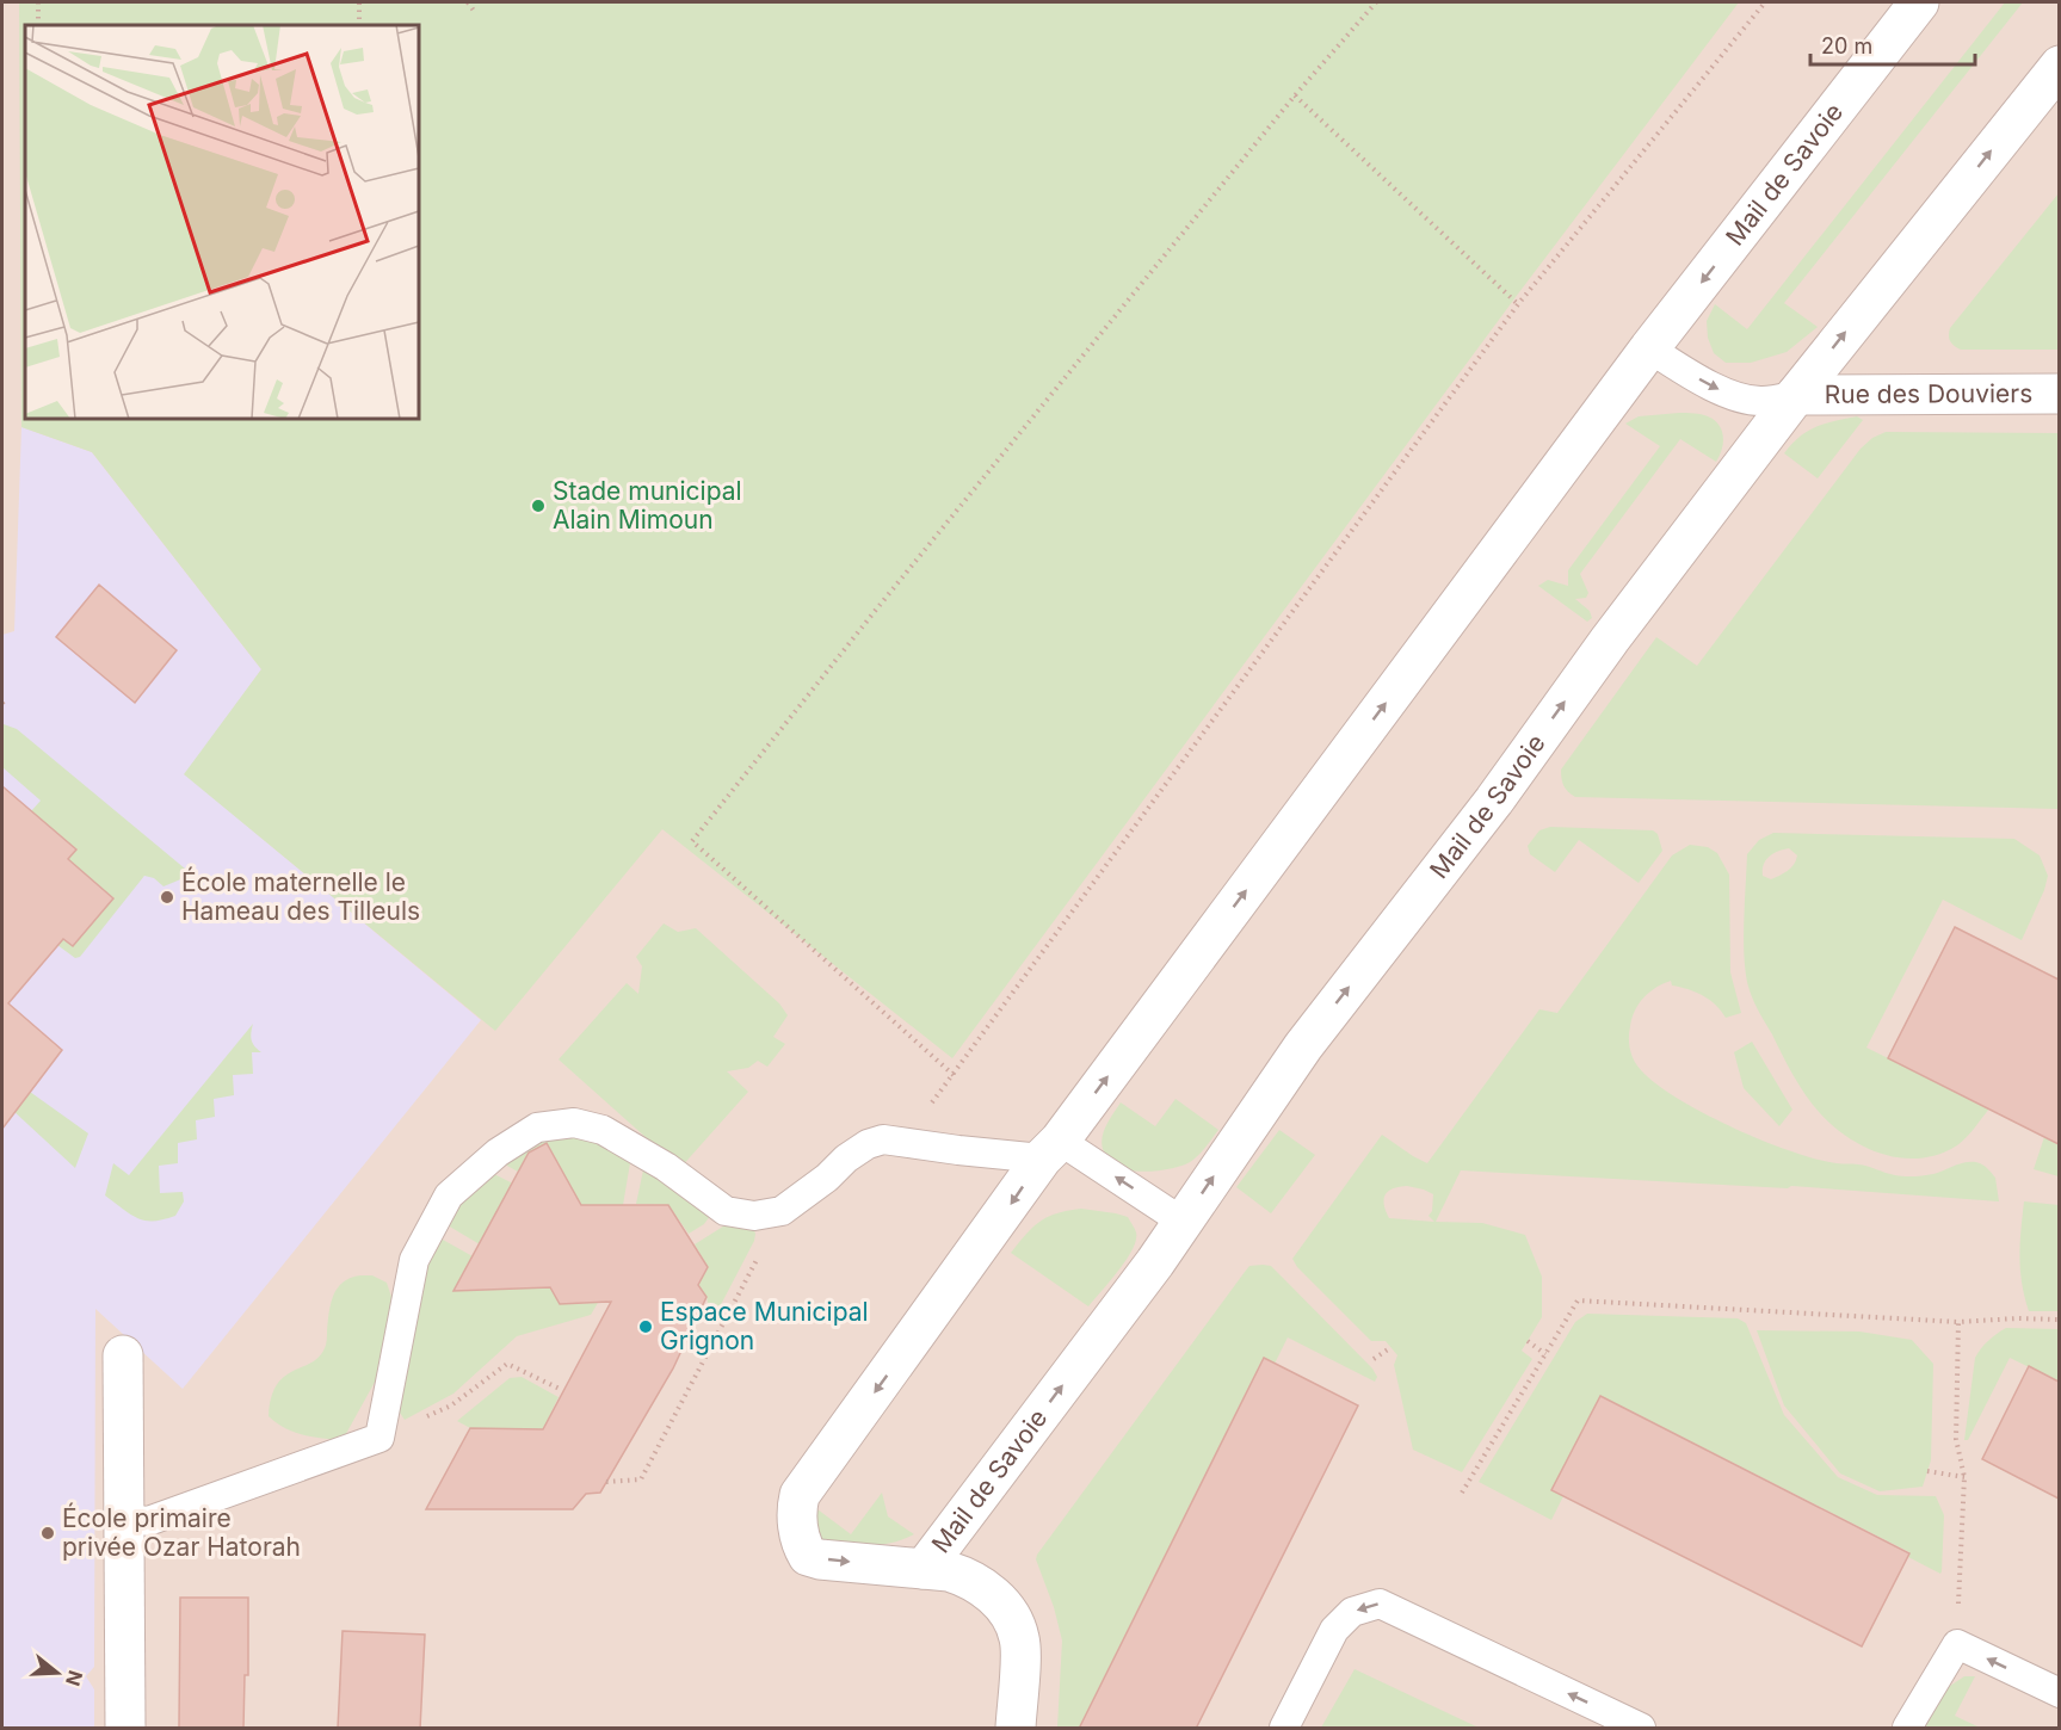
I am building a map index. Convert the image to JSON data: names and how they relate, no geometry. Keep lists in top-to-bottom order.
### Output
{
  "streets": {
    "street": ["Mail de Savoie", "Rue des Douviers"]
  },
  "crossings": [
    ["Mail de Savoie", "Rue des Douviers"]
  ],
  "places": [
    "Stade municipal Alain Mimoun",
    "École maternelle le Hameau des Tilleuls",
    "Espace Municipal Grignon",
    "École primaire privée Ozar Hatorah"
  ],
  "scale_bar": "20 m",
  "north": "right"
}
